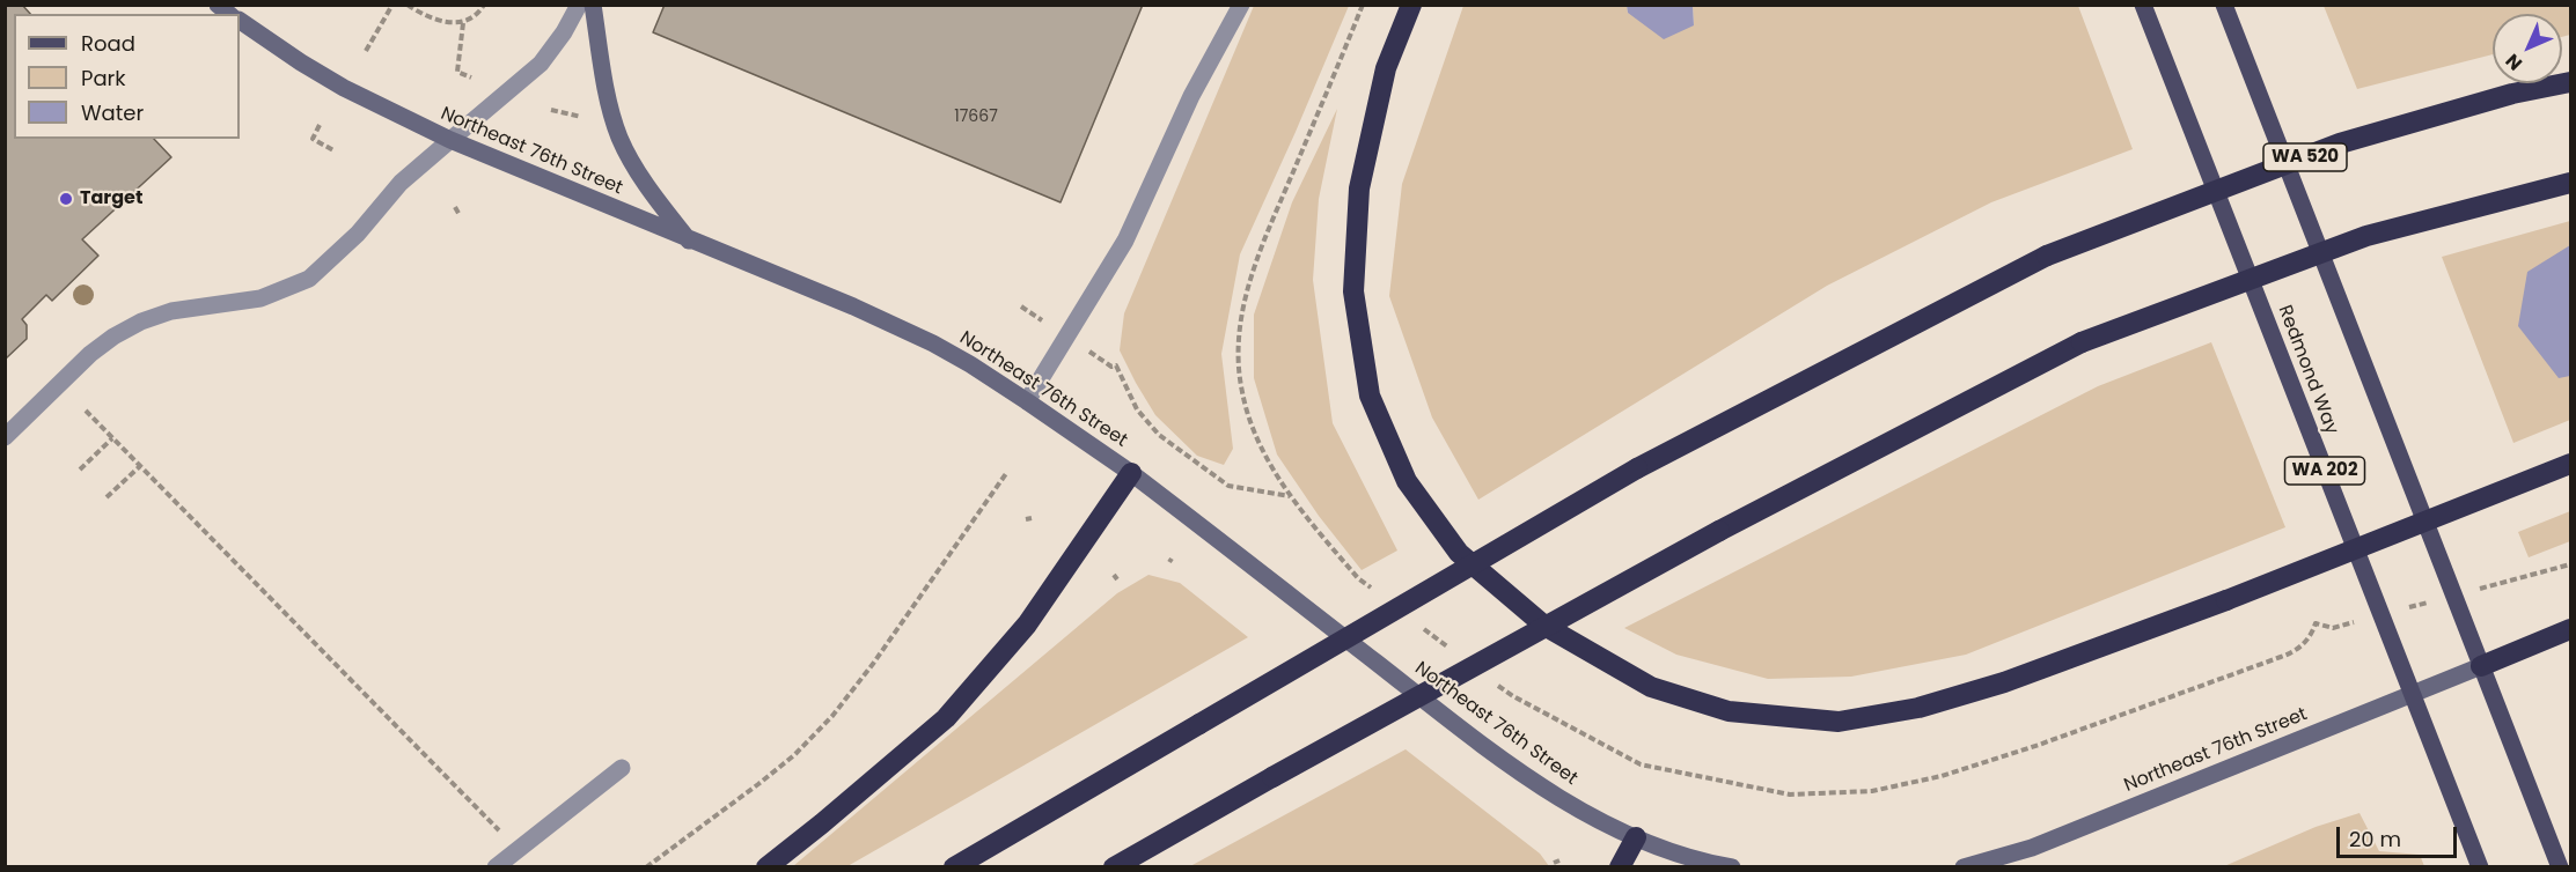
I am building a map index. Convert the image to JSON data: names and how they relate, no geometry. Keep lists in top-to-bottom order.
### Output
{
  "streets": {
    "highway": ["WA 520"],
    "main road": ["Redmond Way", "WA 202"],
    "street": ["Northeast 76th Street"]
  },
  "crossings": [
    ["Northeast 76th Street", "Redmond Way"]
  ],
  "places": ["Target"],
  "house_numbers": ["17667"],
  "legend": ["Road", "Park", "Water"],
  "scale_bar": "20 m",
  "north": "bottom left"
}
